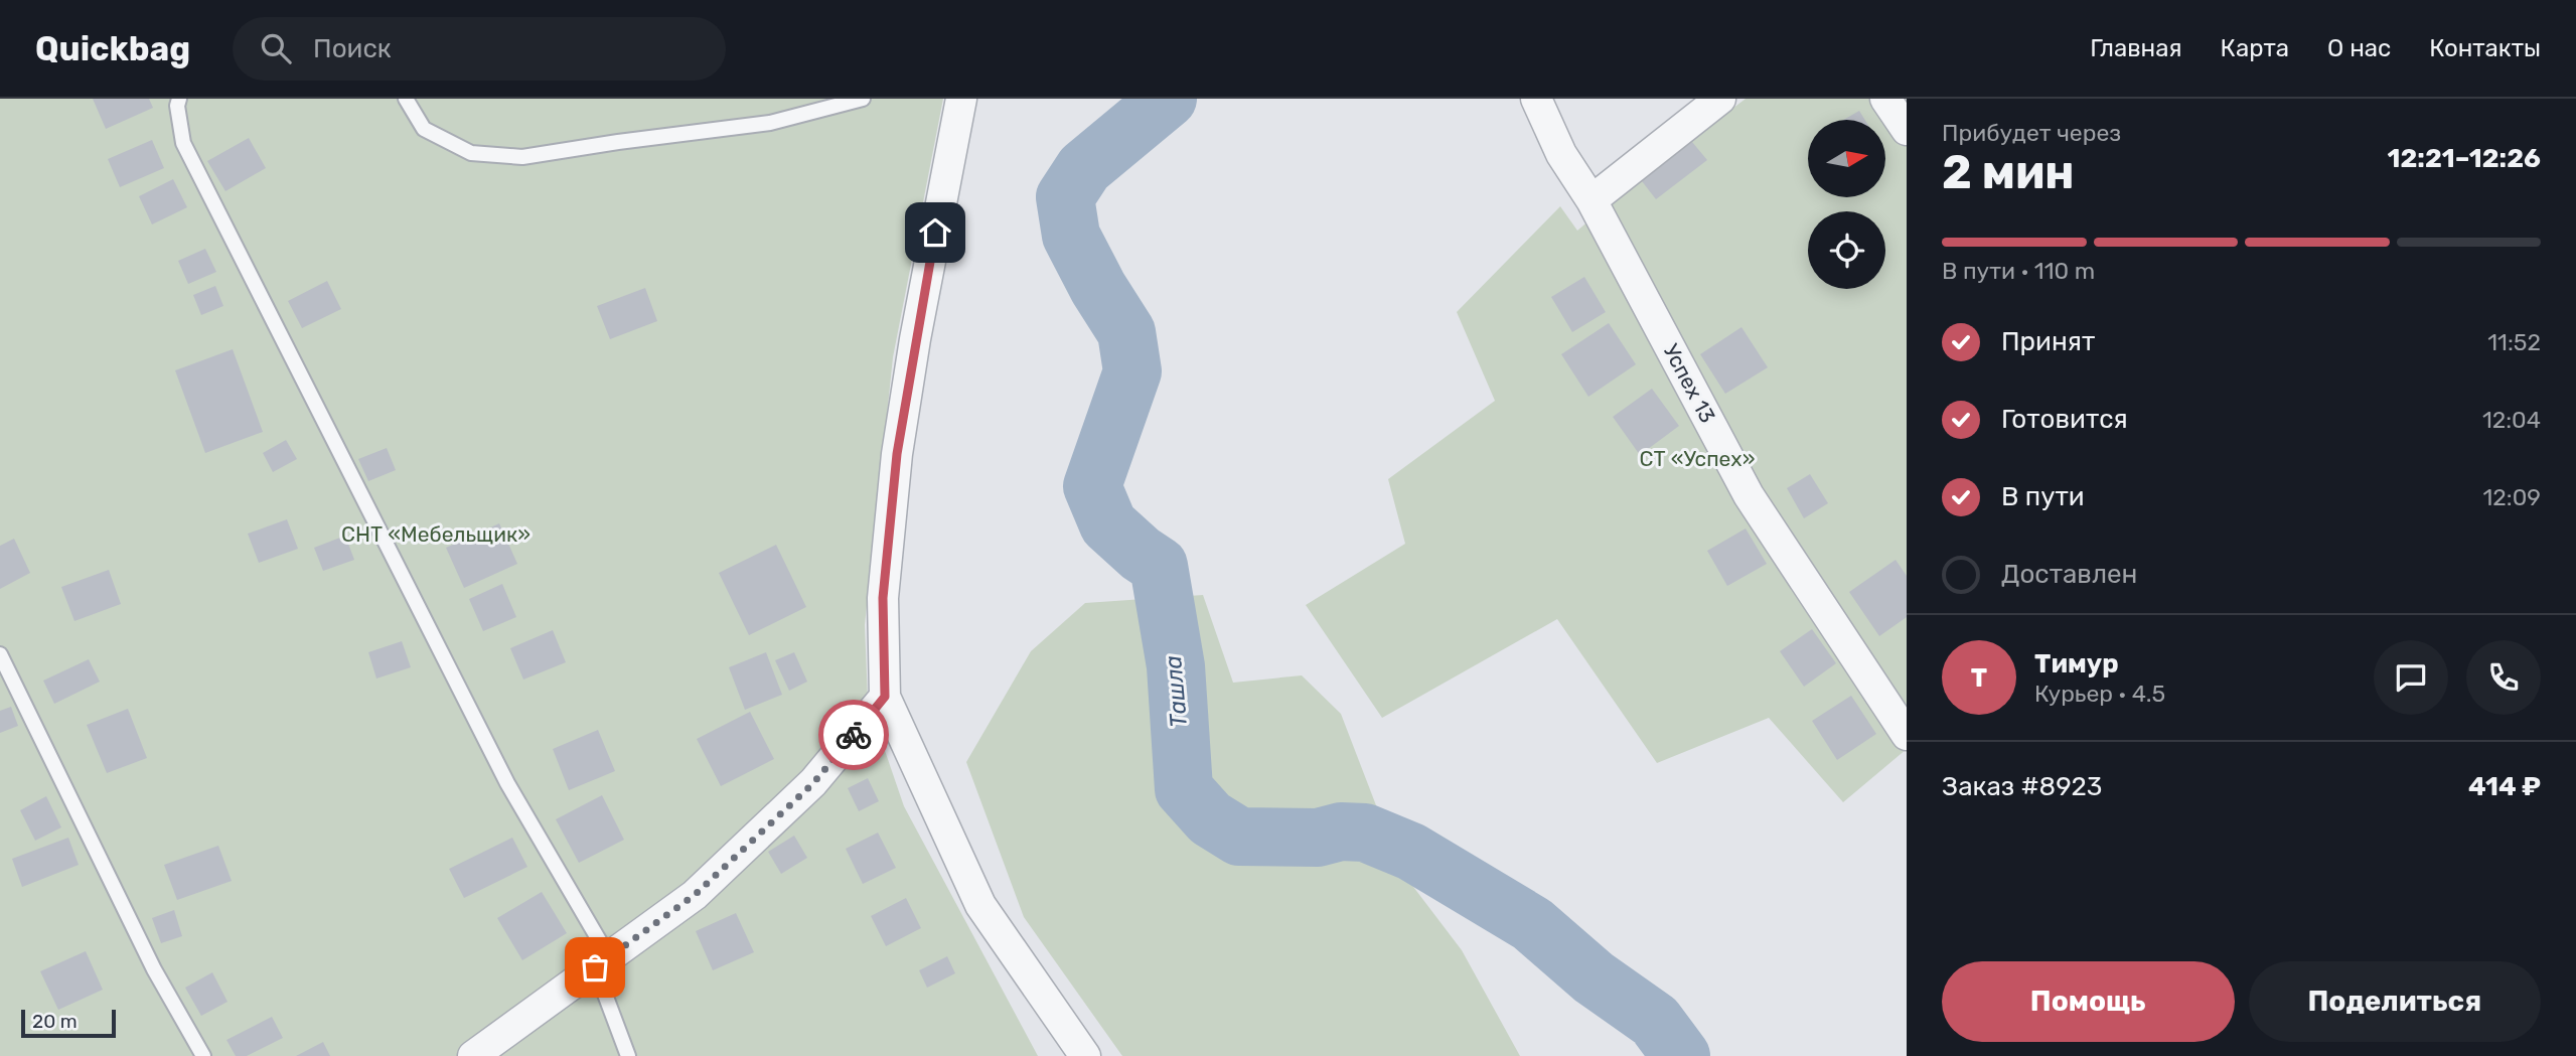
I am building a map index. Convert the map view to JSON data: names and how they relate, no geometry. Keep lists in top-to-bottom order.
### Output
{
  "streets": {
    "street": ["Успех 13"]
  },
  "water": ["Ташла"],
  "parks": ["СТ «Успех»", "СНТ «Мебельщик»"],
  "scale_bar": "20 m",
  "north": "right",
  "page": {
    "header": "Quickbag",
    "search": "Поиск",
    "nav": [
      "Главная",
      "Карта",
      "О нас",
      "Контакты"
    ],
    "heading": ["2 мин", "Прибудет через", "12:21–12:26"],
    "panel": [
      "Тимур",
      "Курьер · 4.5",
      "Заказ #8923",
      "414 ₽"
    ],
    "bar": "В пути · 110 m",
    "list": [
      ["Принят", "11:52"],
      ["Готовится", "12:04"],
      ["В пути", "12:09"],
      "Доставлен"
    ],
    "round": "Т",
    "buttons": ["Помощь", "Поделиться"],
    "scale": "20 m"
  }
}
